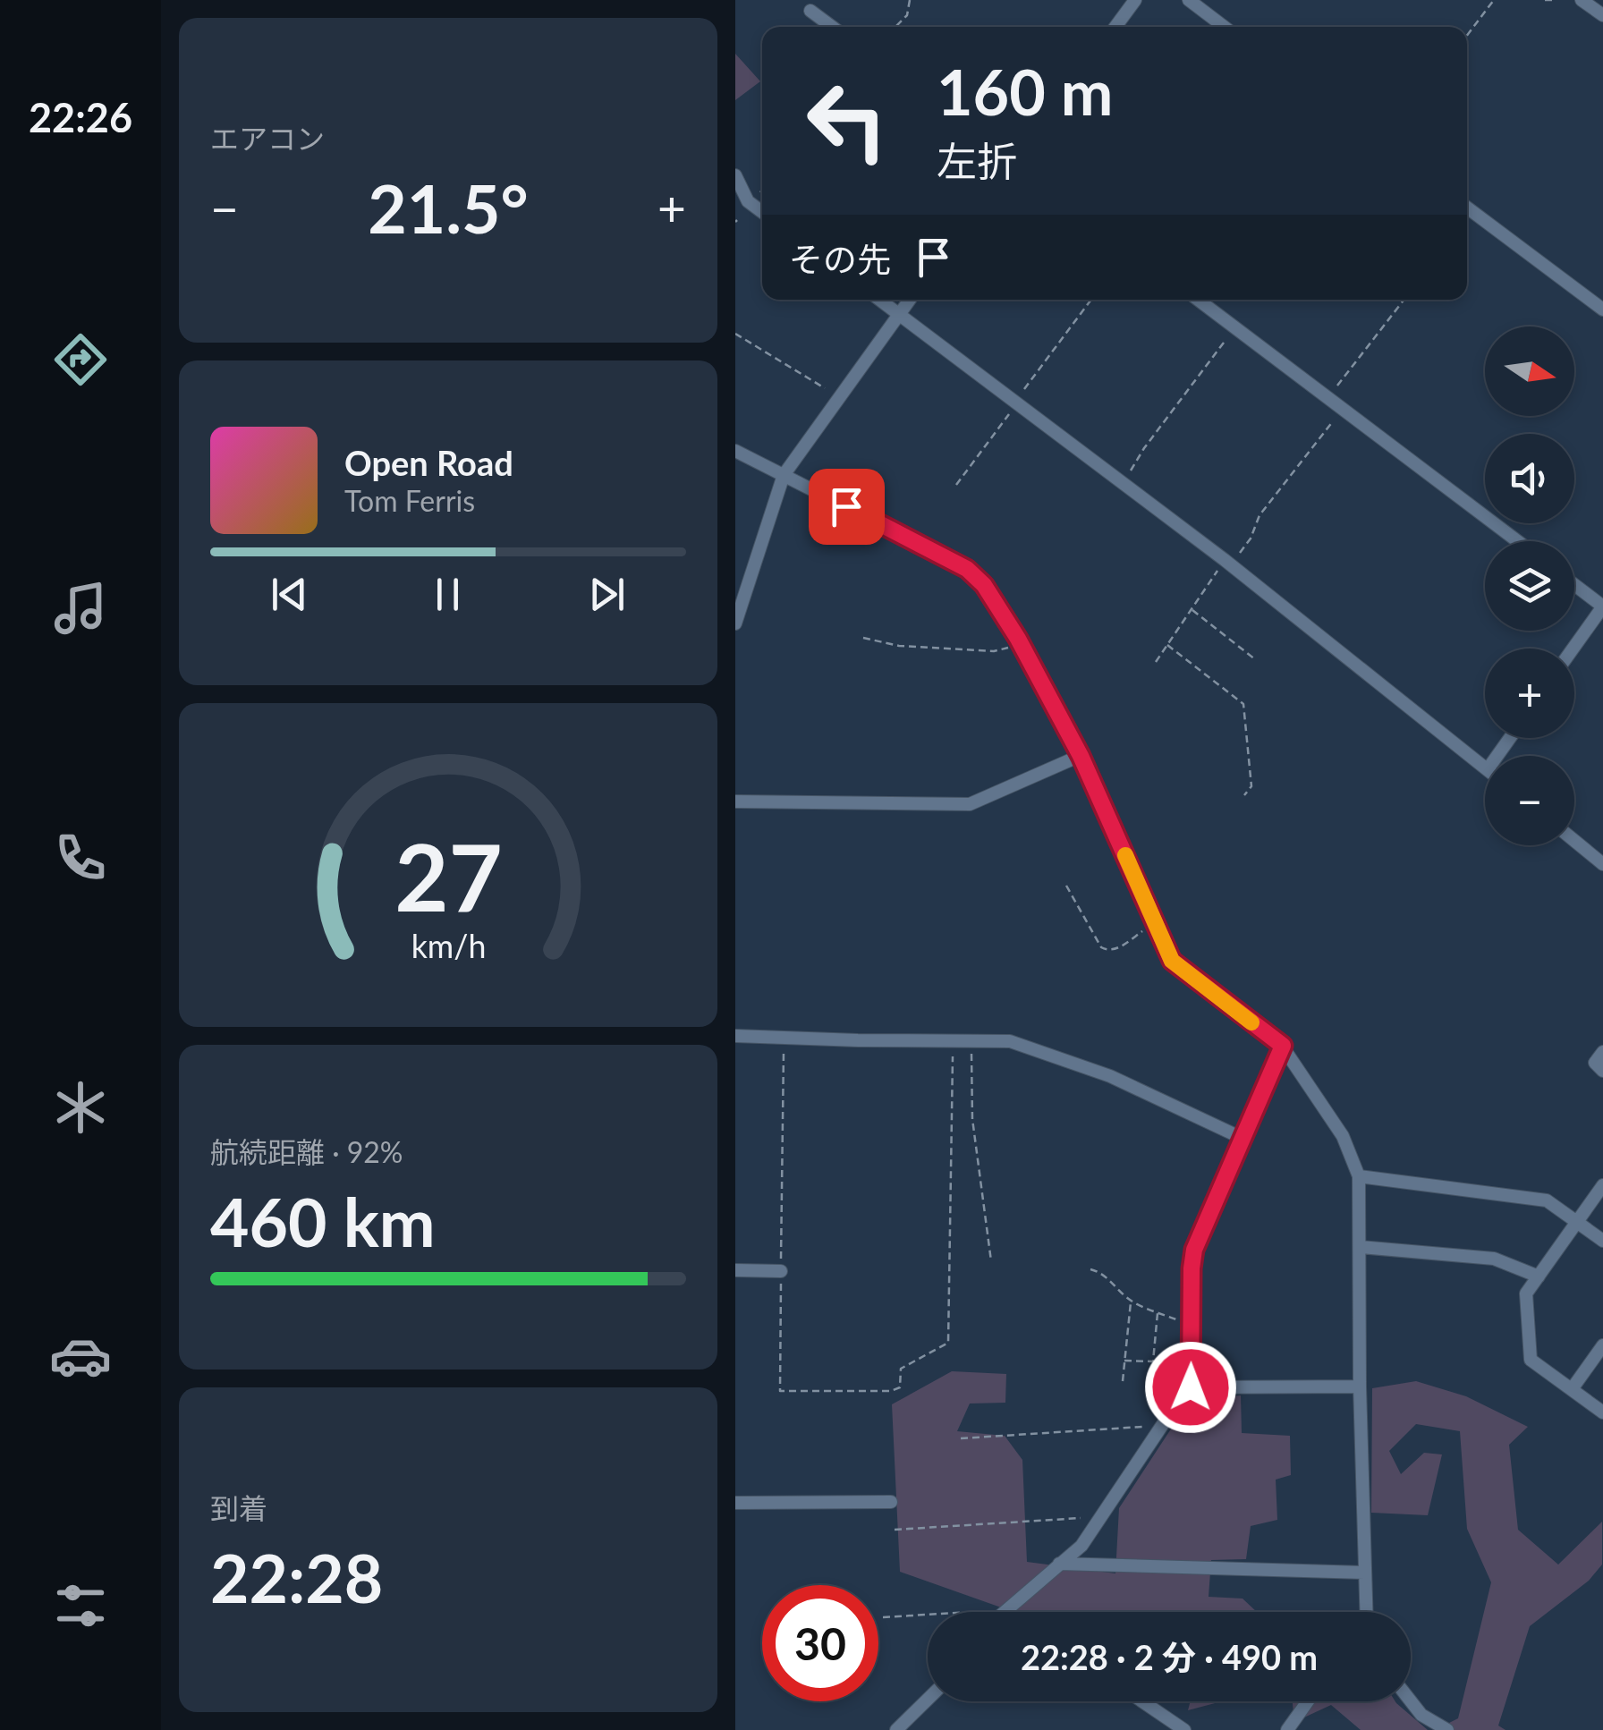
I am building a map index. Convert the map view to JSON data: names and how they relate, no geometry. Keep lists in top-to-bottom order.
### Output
{
  "north": "right",
  "page": {
    "tabs": "22:26",
    "tile": [
      "エアコン",
      ["航続距離 · 92%", "460 km"],
      ["到着", "22:28"]
    ],
    "turn": ["160 m", "左折"],
    "heat": ["−", "21.5°", "+"],
    "then": "その先",
    "map_buttons": ["+", "−"],
    "song": ["Open Road", "Tom Ferris"],
    "limit": "30",
    "trip": "22:28 · 2 分 · 490 m",
    "gauge": ["27", "km/h"]
  }
}
